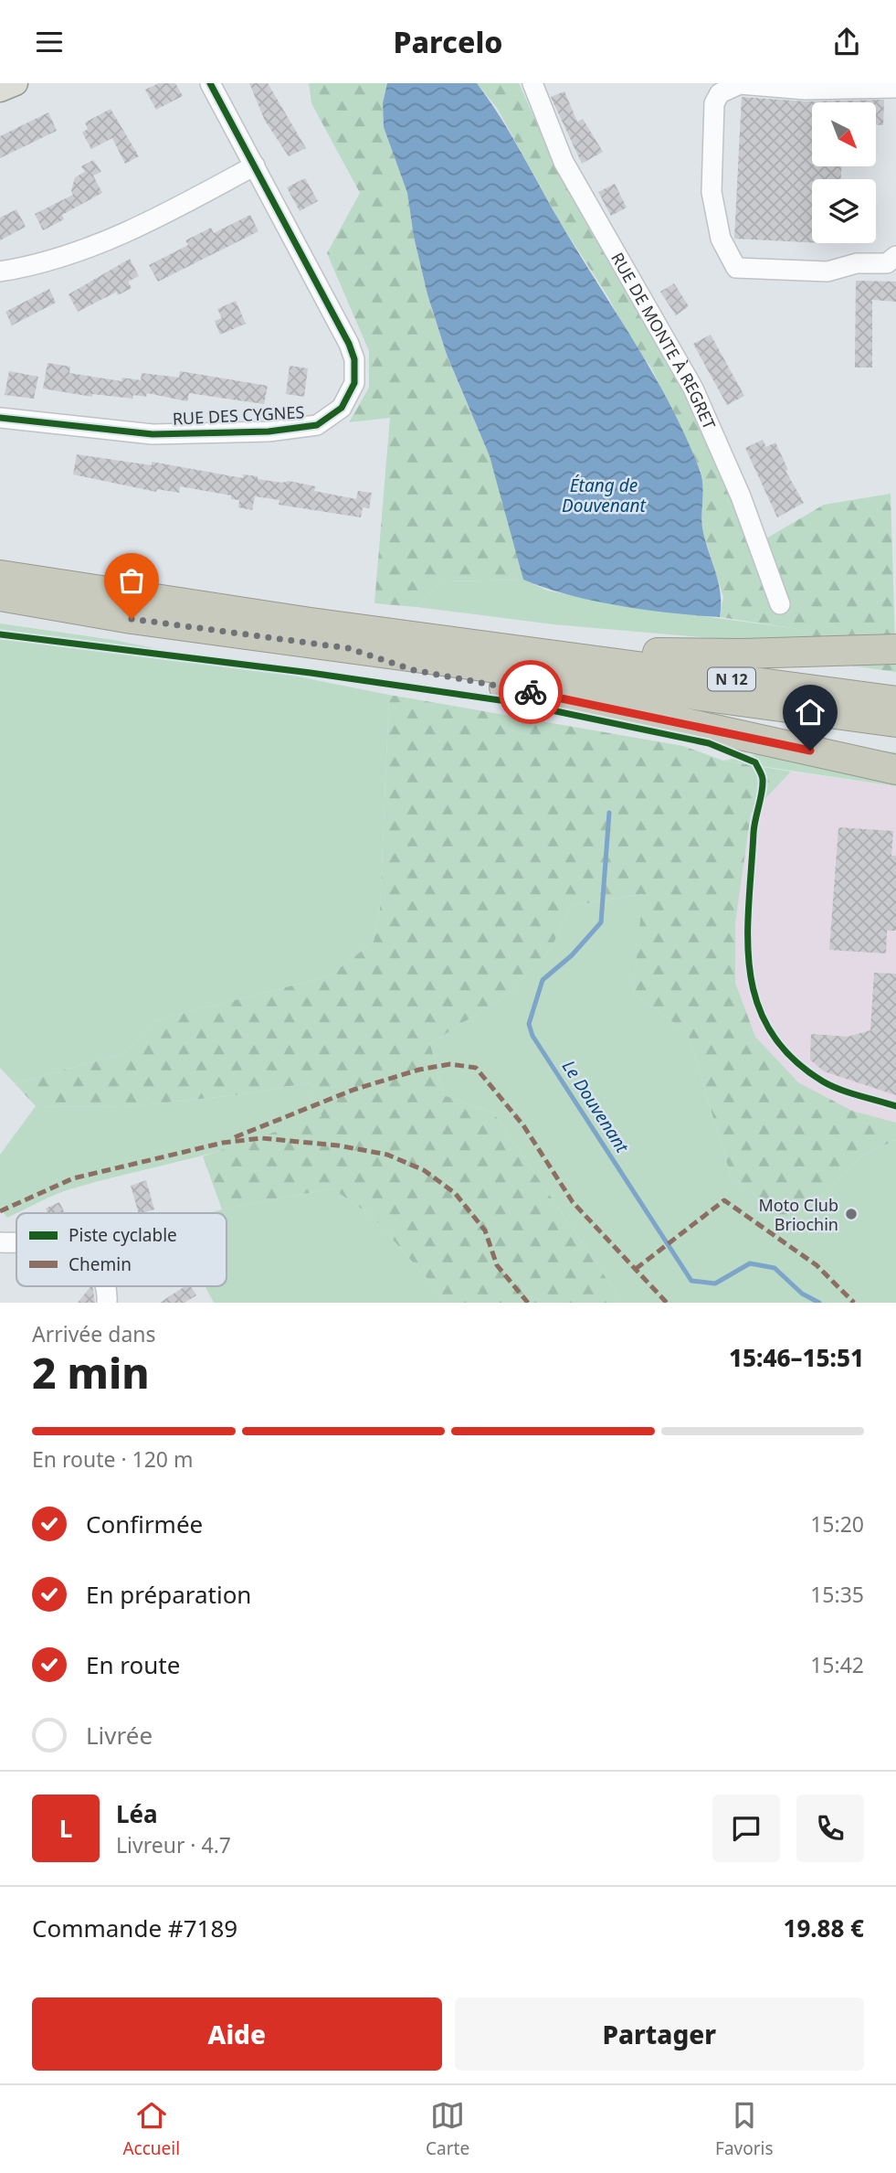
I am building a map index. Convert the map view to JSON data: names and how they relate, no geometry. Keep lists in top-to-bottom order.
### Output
{
  "streets": {
    "highway": ["N 12"],
    "street": ["RUE DE MONTE À REGRET", "RUE DES CYGNES"]
  },
  "water": ["Étang de Douvenant", "Le Douvenant"],
  "places": ["Moto Club Briochin"],
  "legend": ["Piste cyclable", "Chemin"],
  "north": "bottom right",
  "page": {
    "header": "Parcelo",
    "heading": ["2 min", "Arrivée dans", "15:46–15:51"],
    "panel": [
      "Léa",
      "Livreur · 4.7",
      "Commande #7189",
      "19.88 €"
    ],
    "bar": "En route · 120 m",
    "list": [
      ["Confirmée", "15:20"],
      ["En préparation", "15:35"],
      ["En route", "15:42"],
      "Livrée"
    ],
    "round": "L",
    "buttons": ["Aide", "Partager"],
    "tabs": ["Accueil", "Carte", "Favoris"]
  }
}
